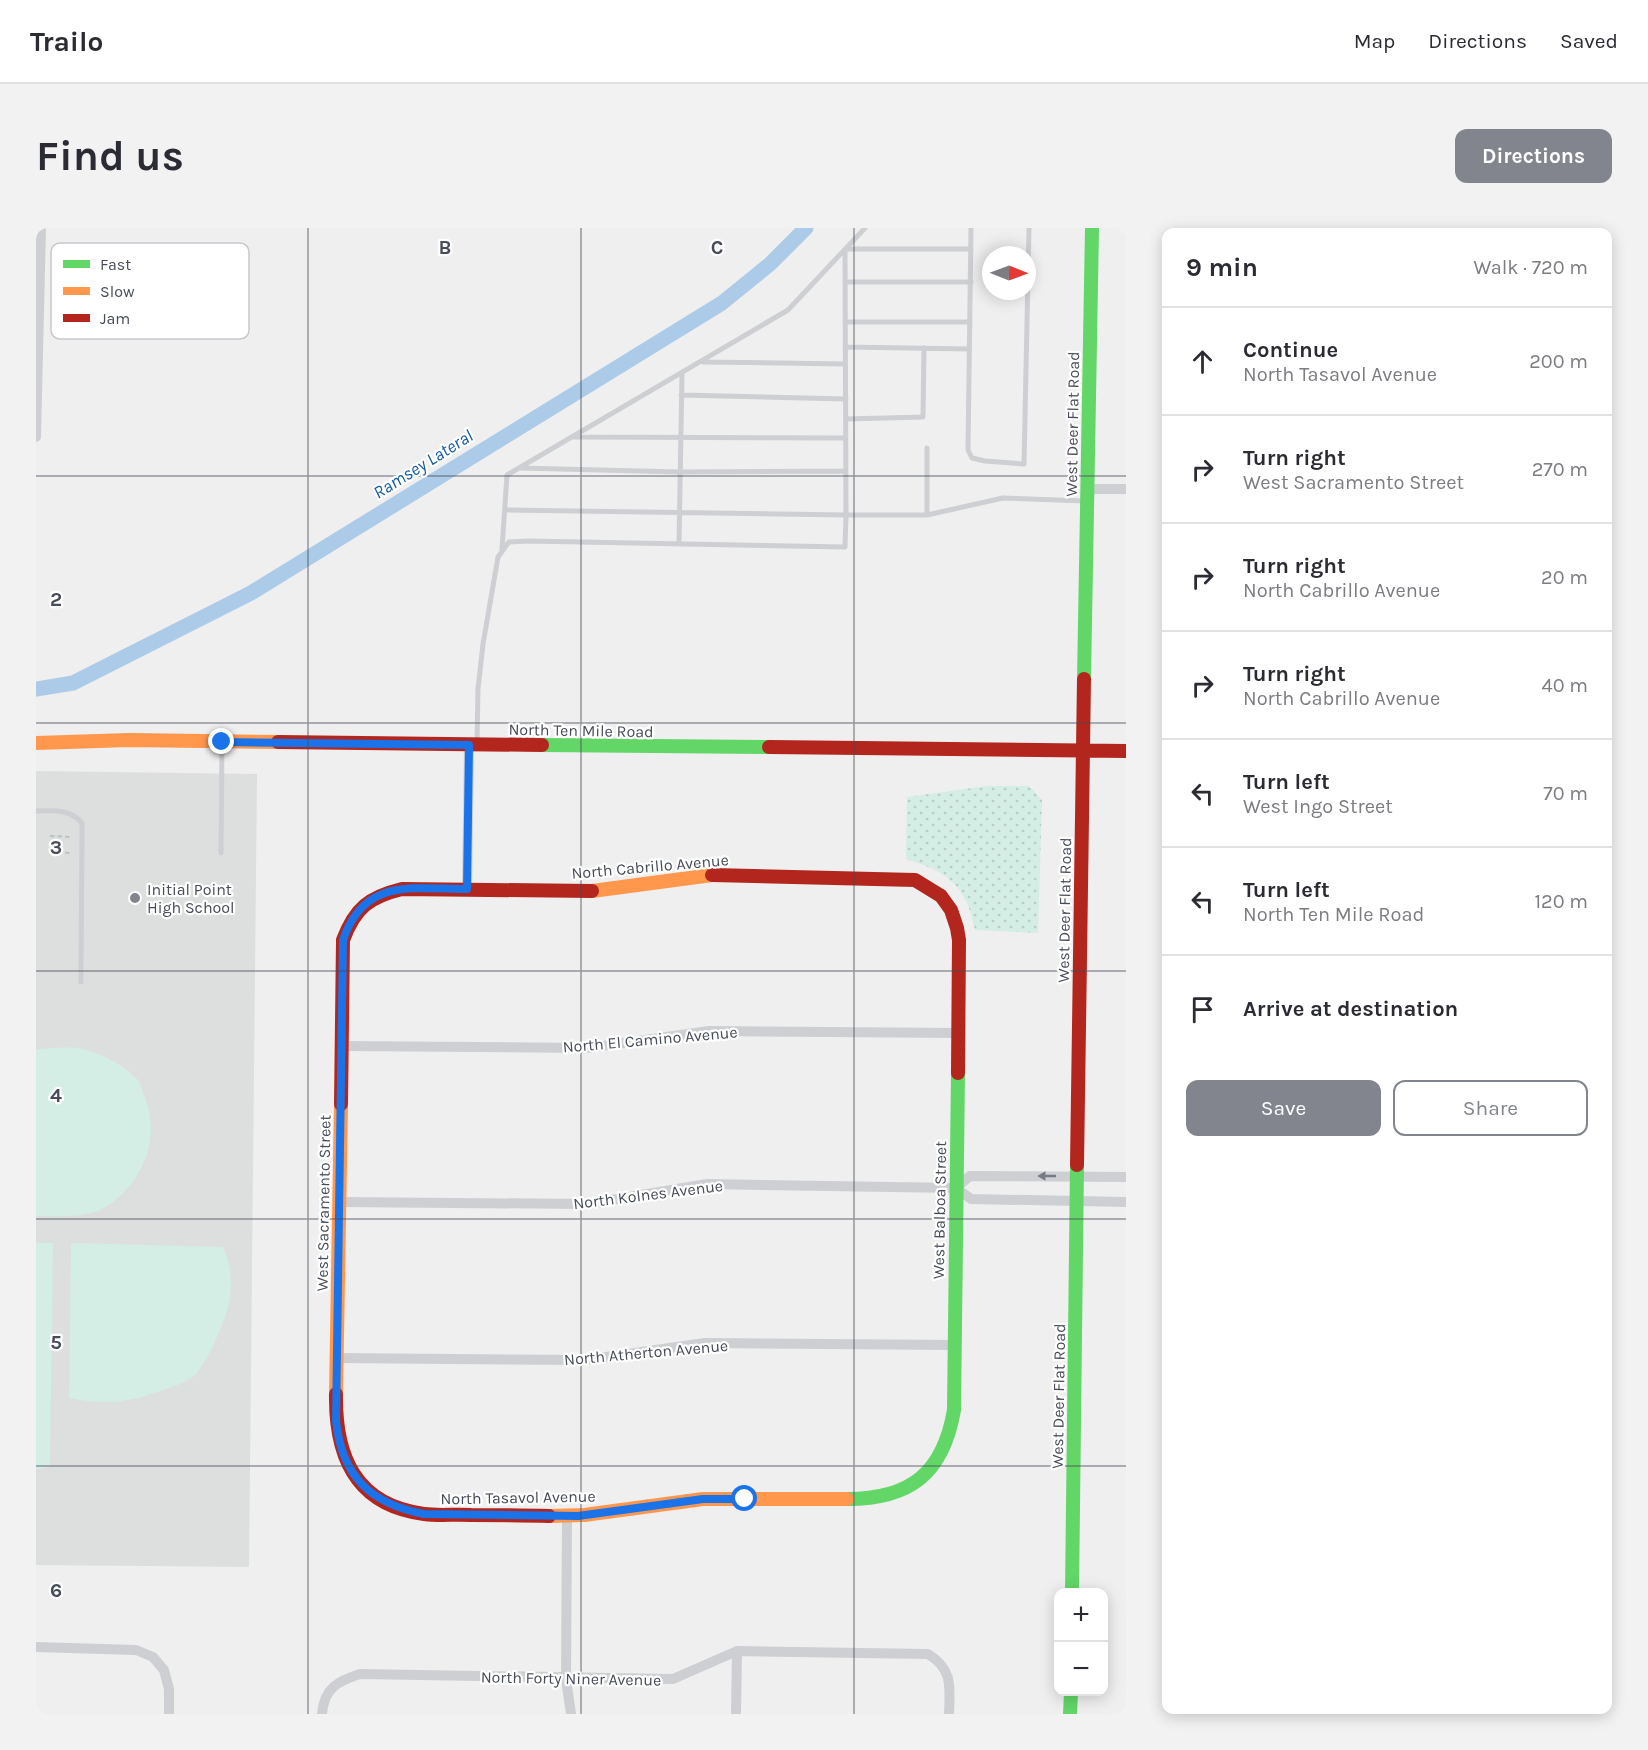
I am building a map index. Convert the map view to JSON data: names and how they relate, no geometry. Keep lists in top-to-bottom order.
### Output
{
  "streets": {
    "street": [
      "West Deer Flat Road",
      "North Ten Mile Road",
      "North Cabrillo Avenue",
      "North El Camino Avenue",
      "North Kolnes Avenue",
      "West Sacramento Street",
      "West Balboa Street",
      "North Atherton Avenue",
      "North Tasavol Avenue",
      "North Forty Niner Avenue"
    ]
  },
  "crossings": [
    ["West Deer Flat Road", "North Ten Mile Road"],
    ["West Deer Flat Road", "North Kolnes Avenue"],
    ["North Cabrillo Avenue", "West Sacramento Street"],
    ["North Cabrillo Avenue", "West Balboa Street"],
    ["North El Camino Avenue", "West Sacramento Street"],
    ["North El Camino Avenue", "West Balboa Street"],
    ["North Kolnes Avenue", "West Sacramento Street"],
    ["North Kolnes Avenue", "West Balboa Street"],
    ["West Sacramento Street", "North Atherton Avenue"],
    ["West Sacramento Street", "North Tasavol Avenue"],
    ["West Balboa Street", "North Atherton Avenue"],
    ["West Balboa Street", "North Tasavol Avenue"]
  ],
  "water": ["Ramsey Lateral"],
  "places": ["Initial Point High School"],
  "legend": ["Fast", "Slow", "Jam"],
  "north": "right",
  "page": {
    "header": "Trailo",
    "nav": ["Map", "Directions", "Saved"],
    "buttons": [
      "Directions",
      ["Save", "Share"]
    ],
    "title": "Find us",
    "heading": ["9 min", "Walk · 720 m"],
    "list": [
      ["Continue", "North Tasavol Avenue", "200 m"],
      ["Turn right", "West Sacramento Street", "270 m"],
      ["Turn right", "North Cabrillo Avenue", "20 m"],
      ["Turn right", "North Cabrillo Avenue", "40 m"],
      ["Turn left", "West Ingo Street", "70 m"],
      ["Turn left", "North Ten Mile Road", "120 m"],
      "Arrive at destination"
    ],
    "map_buttons": ["+", "−"]
  },
  "grid": {
    "columns": ["B", "C"],
    "rows": [
      "2",
      "3",
      "4",
      "5",
      "6"
    ]
  }
}
